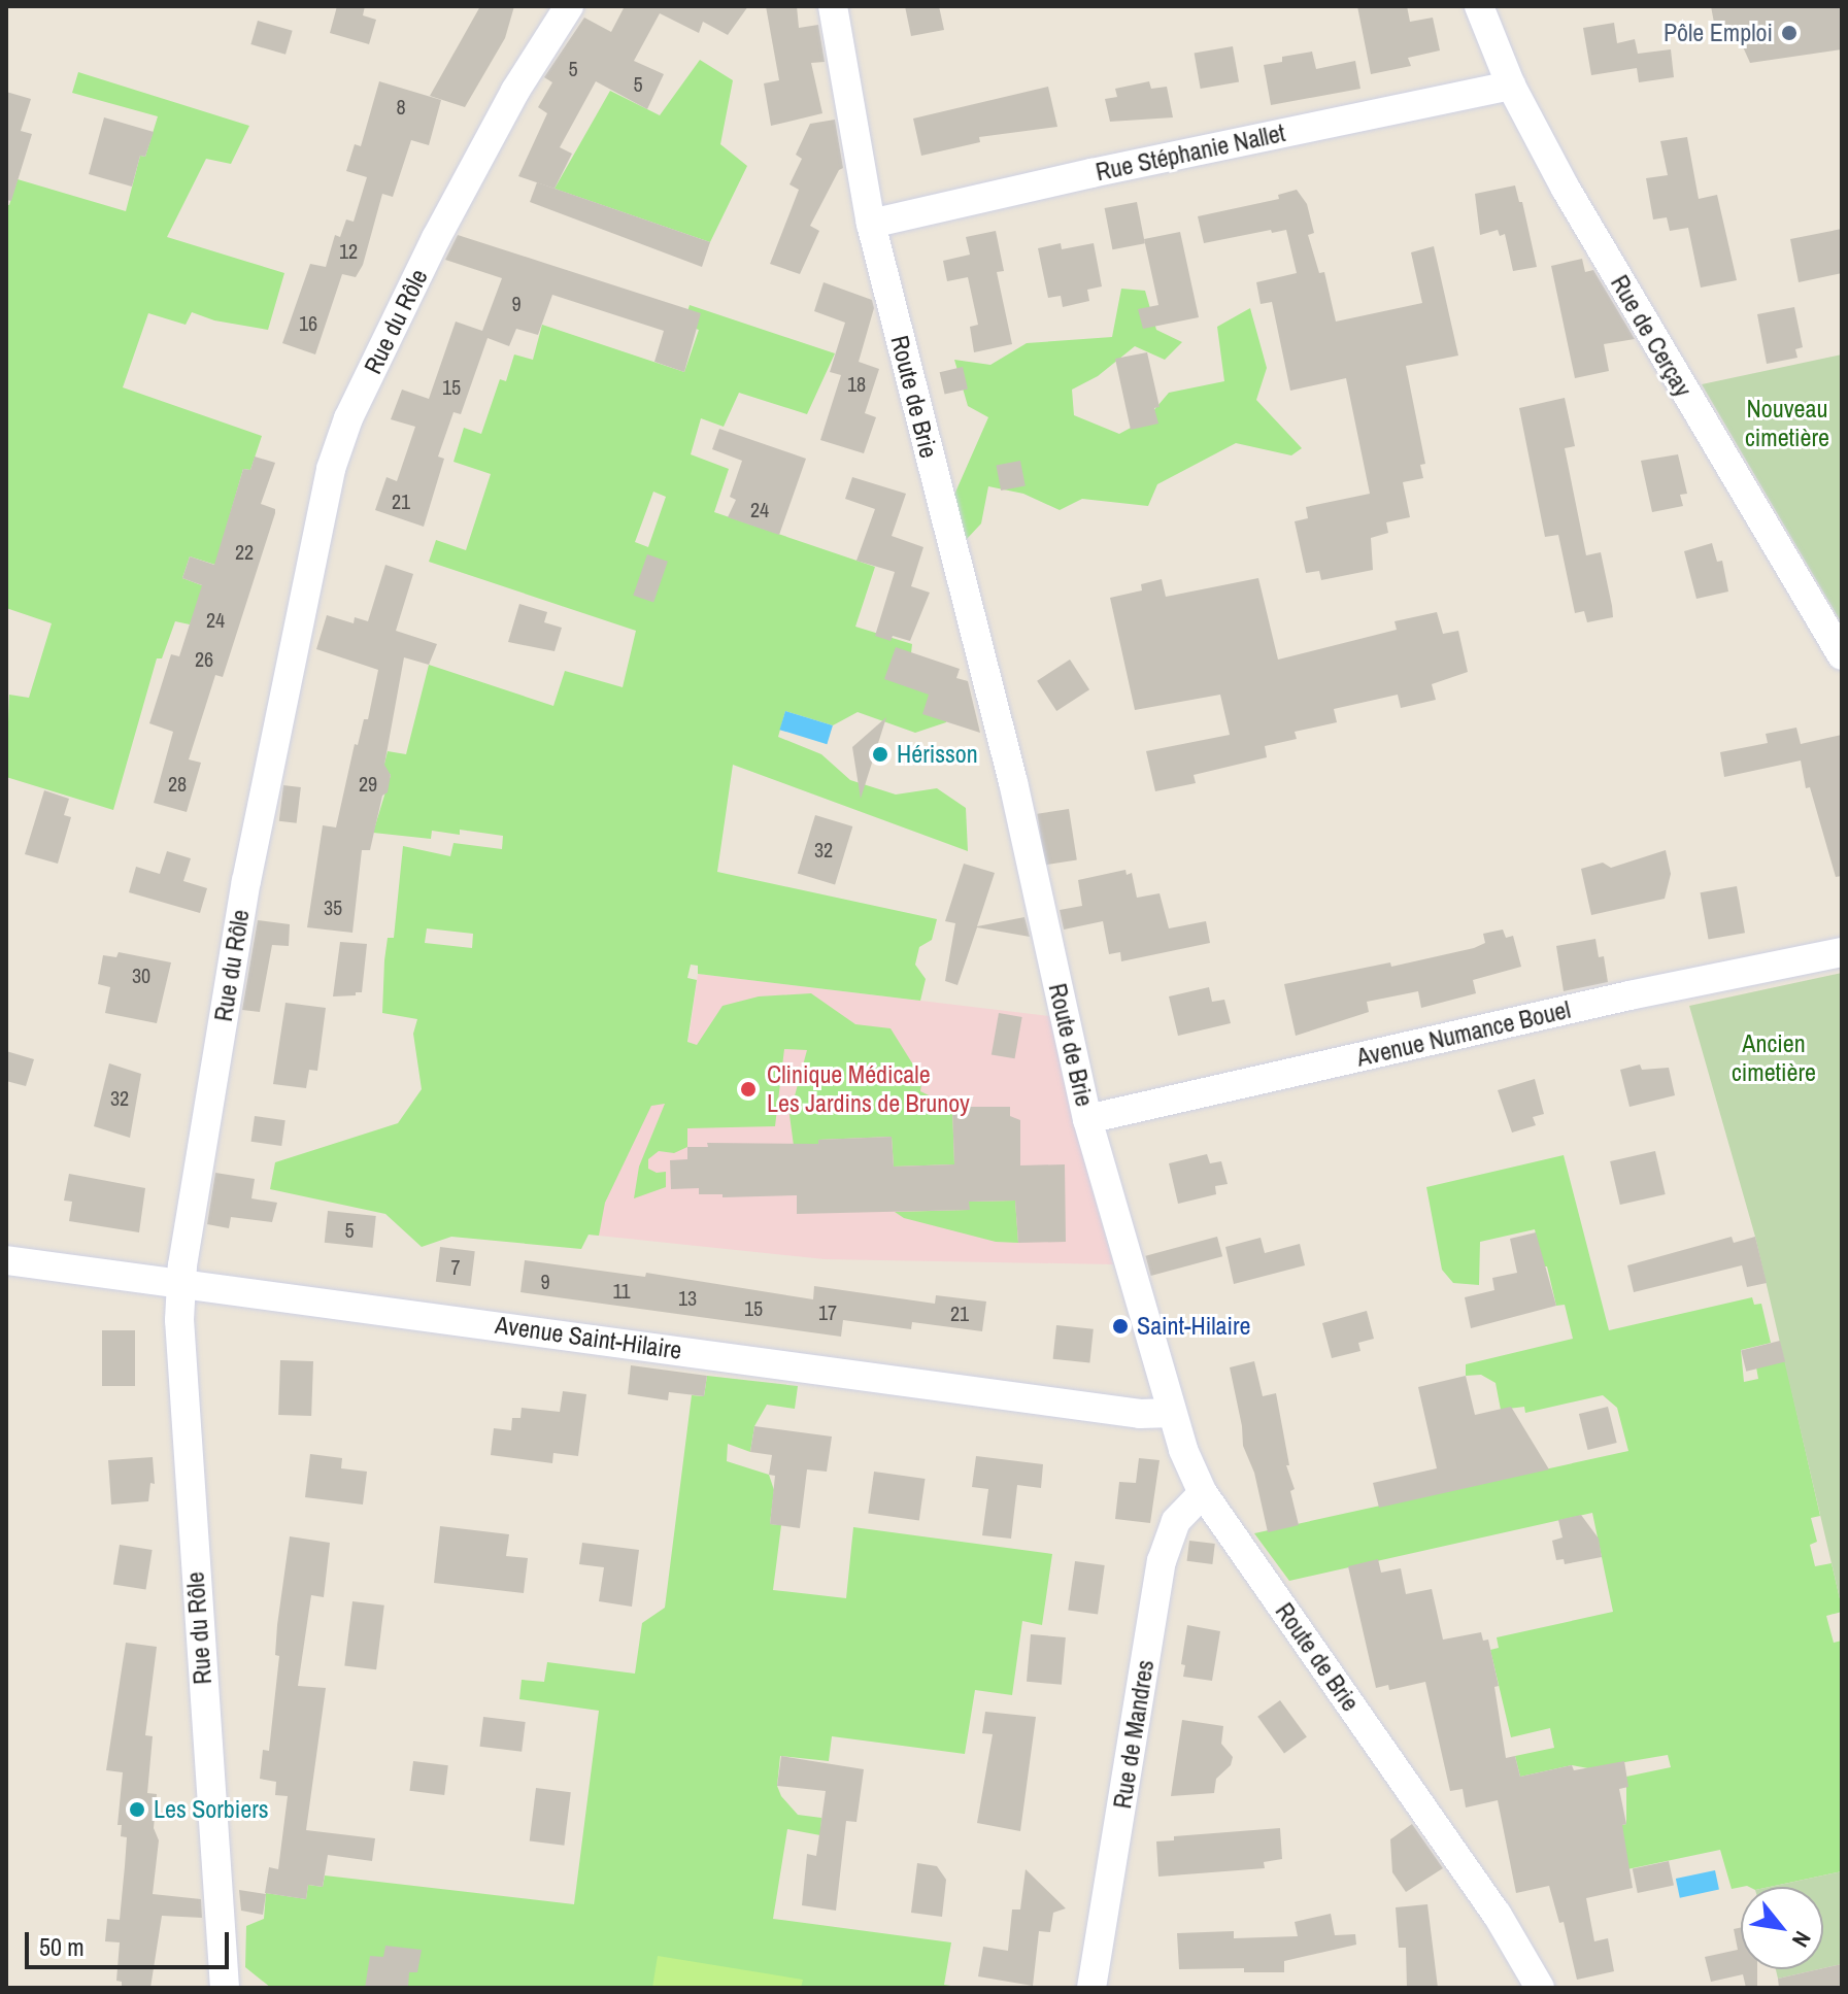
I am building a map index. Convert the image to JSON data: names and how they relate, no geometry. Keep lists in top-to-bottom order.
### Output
{
  "streets": {
    "street": [
      "Rue Stéphanie Nallet",
      "Rue du Rôle",
      "Rue de Cerçay",
      "Route de Brie",
      "Avenue Numance Bouel",
      "Avenue Saint-Hilaire",
      "Rue de Mandres"
    ]
  },
  "crossings": [
    ["Rue Stéphanie Nallet", "Rue de Cerçay"],
    ["Rue Stéphanie Nallet", "Route de Brie"],
    ["Rue du Rôle", "Avenue Saint-Hilaire"],
    ["Route de Brie", "Avenue Numance Bouel"],
    ["Route de Brie", "Avenue Saint-Hilaire"],
    ["Route de Brie", "Rue de Mandres"]
  ],
  "parks": ["Nouveau cimetière", "Ancien cimetière"],
  "places": [
    "Pôle Emploi",
    "Hérisson",
    "Clinique Médicale Les Jardins de Brunoy",
    "Saint-Hilaire",
    "Les Sorbiers"
  ],
  "house_numbers": [
    "5",
    "5",
    "8",
    "12",
    "9",
    "16",
    "18",
    "15",
    "21",
    "24",
    "22",
    "24",
    "26",
    "28",
    "29",
    "32",
    "35",
    "30",
    "32",
    "5",
    "7",
    "9",
    "11",
    "13",
    "15",
    "17",
    "21"
  ],
  "scale_bar": "50 m",
  "north": "bottom right"
}
